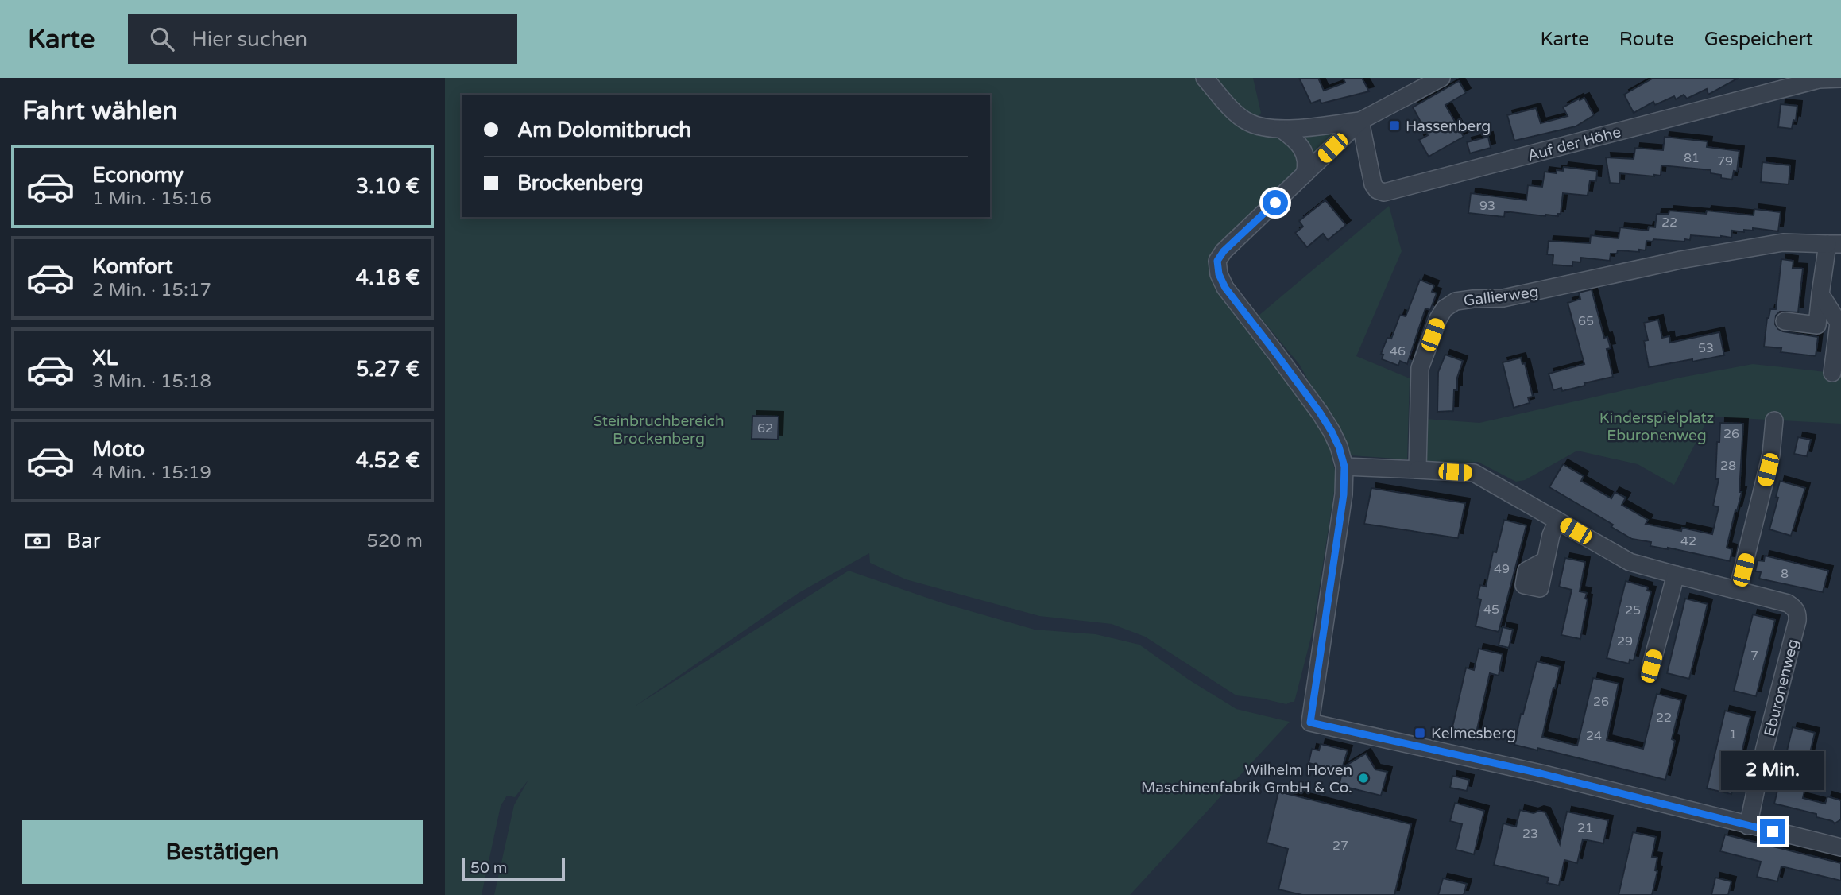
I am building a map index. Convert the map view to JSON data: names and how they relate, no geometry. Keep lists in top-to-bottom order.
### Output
{
  "streets": {
    "street": ["Auf der Höhe", "Gallierweg", "Eburonenweg"]
  },
  "crossings": [
    ["Gallierweg", "Eburonenweg"]
  ],
  "parks": ["Kinderspielplatz Eburonenweg", "Steinbruchbereich Brockenberg"],
  "places": {
    "transit": ["Hassenberg", "Kelmesberg"],
    "other": ["Wilhelm Hoven Maschinenfabrik GmbH & Co."]
  },
  "house_numbers": [
    "81",
    "79",
    "93",
    "22",
    "65",
    "53",
    "46",
    "62",
    "26",
    "28",
    "42",
    "49",
    "8",
    "45",
    "25",
    "29",
    "7",
    "26",
    "22",
    "1",
    "24",
    "21",
    "23",
    "27"
  ],
  "scale_bar": "50 m",
  "page": {
    "header": "Karte",
    "search": "Hier suchen",
    "nav": ["Karte", "Route", "Gespeichert"],
    "heading": "Fahrt wählen",
    "banner": ["Am Dolomitbruch", "Brockenberg"],
    "list": [
      {
        "name": "Economy",
        "note": "1 Min. · 15:16",
        "value": "3.10 €"
      },
      {
        "name": "Komfort",
        "note": "2 Min. · 15:17",
        "value": "4.18 €"
      },
      {
        "name": "XL",
        "note": "3 Min. · 15:18",
        "value": "5.27 €"
      },
      {
        "name": "Moto",
        "note": "4 Min. · 15:19",
        "value": "4.52 €"
      }
    ],
    "pay": ["Bar", "520 m"],
    "bubble": "2 Min.",
    "buttons": "Bestätigen",
    "scale": "50 m"
  }
}
